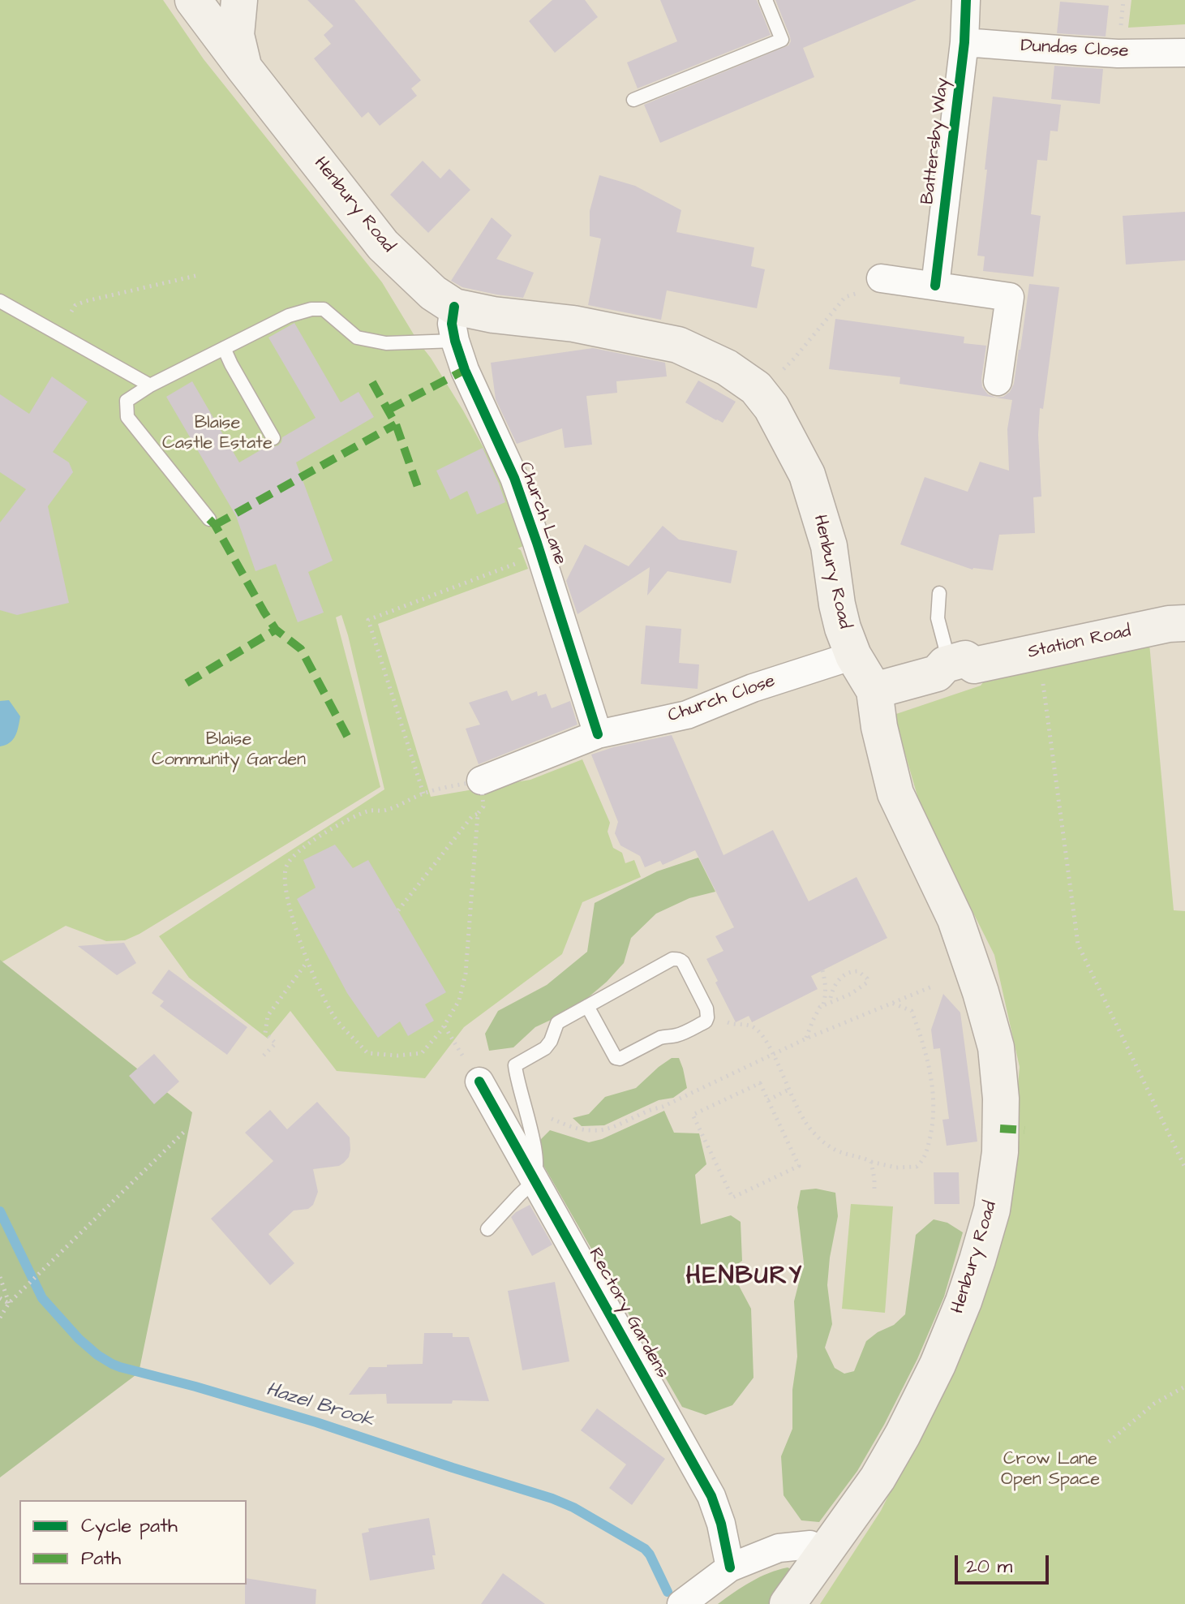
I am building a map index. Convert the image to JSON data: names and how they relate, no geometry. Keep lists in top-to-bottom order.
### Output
{
  "streets": {
    "main road": ["Henbury Road", "Station Road"],
    "street": [
      "Dundas Close",
      "Battersby Way",
      "Church Lane",
      "Church Close",
      "Rectory Gardens"
    ]
  },
  "crossings": [
    ["Dundas Close", "Battersby Way"],
    ["Henbury Road", "Church Lane"],
    ["Henbury Road", "Station Road"],
    ["Henbury Road", "Church Close"],
    ["Church Lane", "Church Close"]
  ],
  "districts": ["HENBURY"],
  "water": ["Hazel Brook"],
  "parks": ["Blaise Castle Estate", "Blaise Community Garden", "Crow Lane Open Space"],
  "legend": ["Cycle path", "Path"],
  "scale_bar": "20 m"
}
